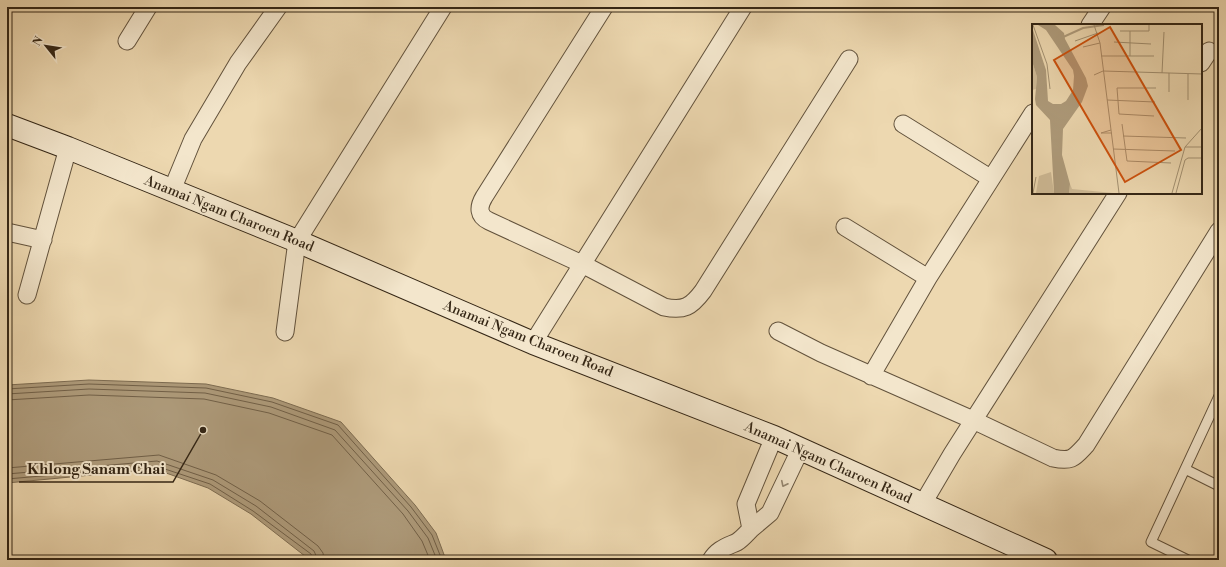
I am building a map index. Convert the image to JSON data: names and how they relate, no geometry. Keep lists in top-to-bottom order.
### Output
{
  "streets": {
    "street": ["Anamai Ngam Charoen Road"]
  },
  "places": ["Khlong Sanam Chai"],
  "north": "top left"
}
